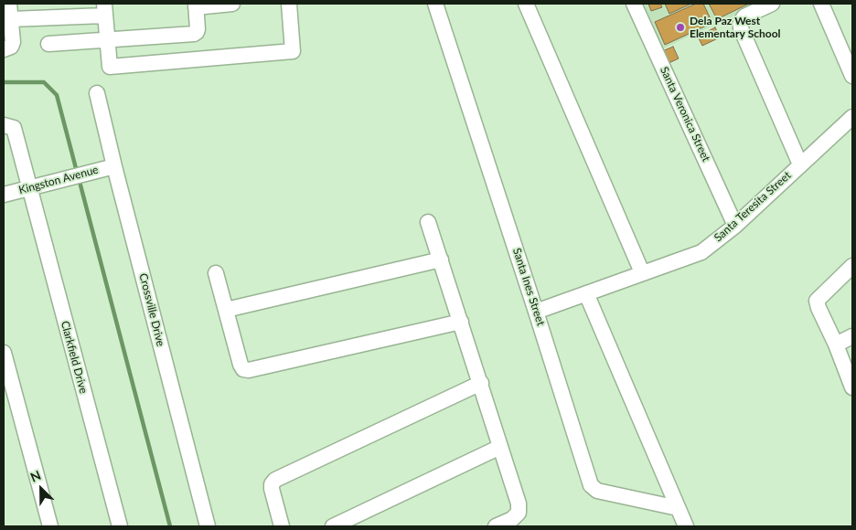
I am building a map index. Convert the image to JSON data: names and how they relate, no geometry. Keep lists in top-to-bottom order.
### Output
{
  "streets": {
    "street": [
      "Santa Veronica Street",
      "Kingston Avenue",
      "Santa Teresita Street",
      "Santa Ines Street",
      "Crossville Drive",
      "Clarkfield Drive"
    ]
  },
  "crossings": [
    ["Santa Veronica Street", "Santa Teresita Street"],
    ["Kingston Avenue", "Crossville Drive"],
    ["Kingston Avenue", "Clarkfield Drive"],
    ["Santa Teresita Street", "Santa Ines Street"]
  ],
  "places": ["Dela Paz West Elementary School"],
  "north": "top left"
}
